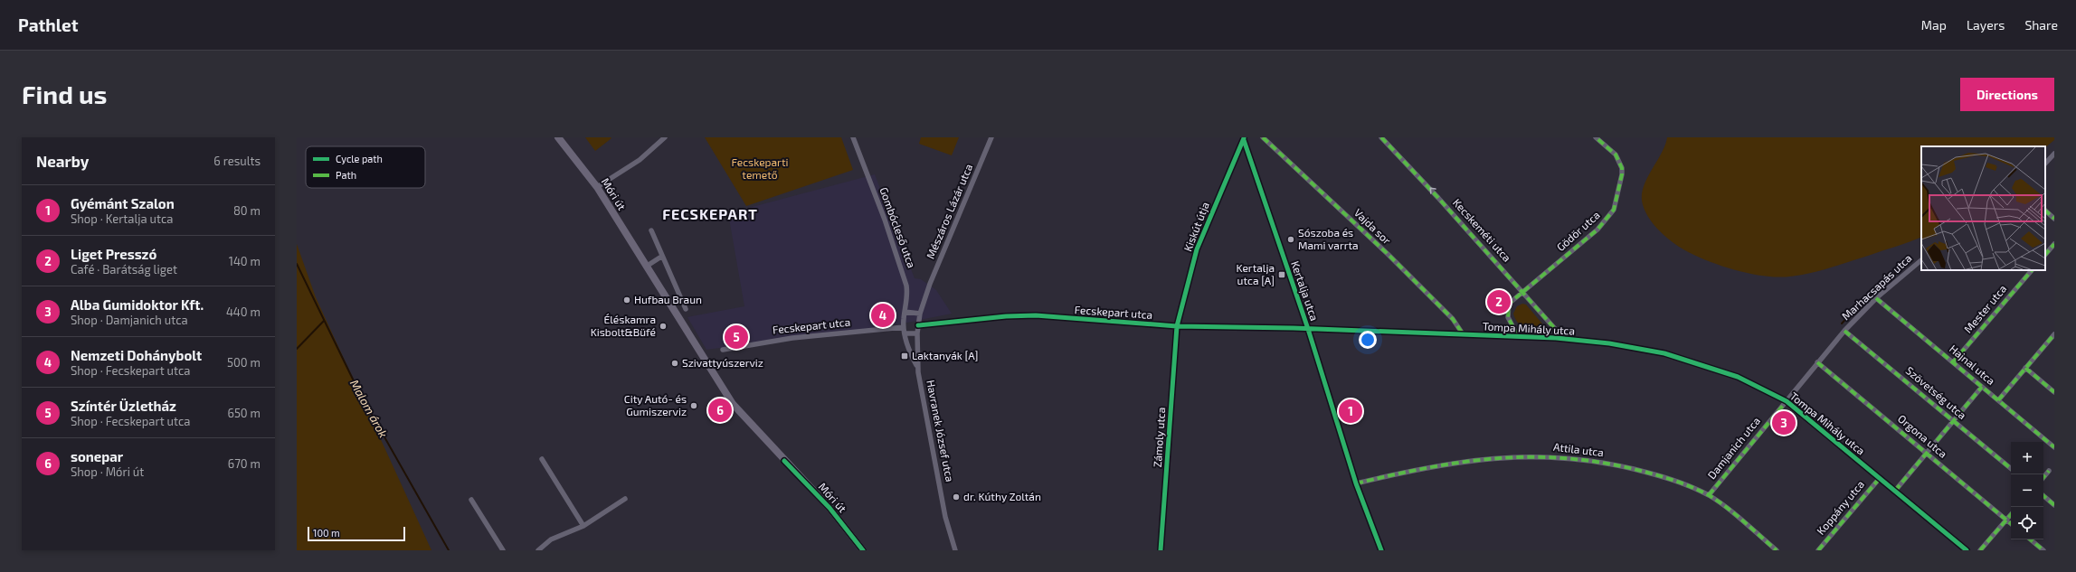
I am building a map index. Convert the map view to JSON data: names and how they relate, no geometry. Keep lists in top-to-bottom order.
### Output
{
  "streets": {
    "main road": ["Móri út"],
    "street": [
      "Mészáros Lázár utca",
      "Kiskút útja",
      "Vajda sor",
      "Gombócleső utca",
      "Kecskeméti utca",
      "Gödör utca",
      "Marhacsapás utca",
      "Kertalja utca",
      "Mester utca",
      "Fecskepart utca",
      "Tompa Mihály utca",
      "Hajnal utca",
      "Szövetség utca",
      "Havranek József utca",
      "Orgona utca",
      "Zámoly utca",
      "Damjanich utca",
      "Attila utca",
      "Koppány utca"
    ]
  },
  "crossings": [
    ["Mészáros Lázár utca", "Havranek József utca"],
    ["Kiskút útja", "Kertalja utca"],
    ["Kiskút útja", "Fecskepart utca"],
    ["Kiskút útja", "Zámoly utca"],
    ["Vajda sor", "Tompa Mihály utca"],
    ["Gombócleső utca", "Fecskepart utca"],
    ["Gombócleső utca", "Havranek József utca"],
    ["Kecskeméti utca", "Gödör utca"],
    ["Kecskeméti utca", "Tompa Mihály utca"],
    ["Gödör utca", "Tompa Mihály utca"],
    ["Marhacsapás utca", "Hajnal utca"],
    ["Marhacsapás utca", "Szövetség utca"],
    ["Marhacsapás utca", "Damjanich utca"],
    ["Kertalja utca", "Fecskepart utca"],
    ["Kertalja utca", "Tompa Mihály utca"],
    ["Kertalja utca", "Attila utca"],
    ["Mester utca", "Hajnal utca"],
    ["Fecskepart utca", "Tompa Mihály utca"],
    ["Fecskepart utca", "Havranek József utca"],
    ["Fecskepart utca", "Zámoly utca"],
    ["Tompa Mihály utca", "Damjanich utca"],
    ["Tompa Mihály utca", "Koppány utca"],
    ["Szövetség utca", "Damjanich utca"],
    ["Orgona utca", "Damjanich utca"],
    ["Damjanich utca", "Attila utca"]
  ],
  "one_way": ["Kecskeméti utca"],
  "districts": ["FECSKEPART"],
  "water": ["Malom árok"],
  "parks": ["Fecskeparti temető"],
  "places": {
    "other": [
      "Sószoba és Mami varrta",
      "Hufbau Braun",
      "Éléskamra Kisbolt&Büfé",
      "Szivattyúszerviz",
      "City Autó- és Gumiszerviz",
      "dr. Kúthy Zoltán"
    ],
    "transit": ["Kertalja utca [A]", "Laktanyák [A]"]
  },
  "legend": ["Cycle path", "Path"],
  "scale_bar": "100 m",
  "page": {
    "header": "Pathlet",
    "nav": ["Map", "Layers", "Share"],
    "buttons": "Directions",
    "title": "Find us",
    "heading": ["Nearby", "6 results"],
    "list": [
      {
        "mark": "1",
        "name": "Gyémánt Szalon",
        "note": "Shop · Kertalja utca",
        "value": "80 m"
      },
      {
        "mark": "2",
        "name": "Liget Presszó",
        "note": "Café · Barátság liget",
        "value": "140 m"
      },
      {
        "mark": "3",
        "name": "Alba Gumidoktor Kft.",
        "note": "Shop · Damjanich utca",
        "value": "440 m"
      },
      {
        "mark": "4",
        "name": "Nemzeti Dohánybolt",
        "note": "Shop · Fecskepart utca",
        "value": "500 m"
      },
      {
        "mark": "5",
        "name": "Színtér Üzletház",
        "note": "Shop · Fecskepart utca",
        "value": "650 m"
      },
      {
        "mark": "6",
        "name": "sonepar",
        "note": "Shop · Móri út",
        "value": "670 m"
      }
    ],
    "pins": [
      "2",
      "4",
      "5",
      "6",
      "1",
      "3"
    ],
    "map_buttons": ["+", "−"],
    "scale": "100 m"
  }
}
